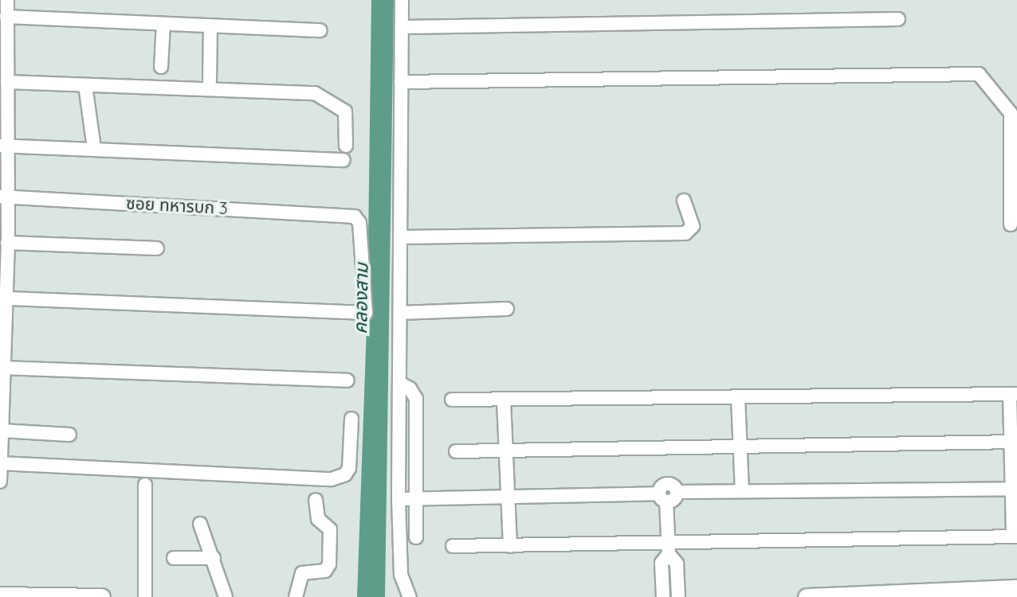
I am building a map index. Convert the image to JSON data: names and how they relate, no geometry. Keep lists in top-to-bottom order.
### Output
{
  "streets": {
    "street": ["ซอย ทหารบก 3"]
  },
  "water": ["คลองสาม"]
}
